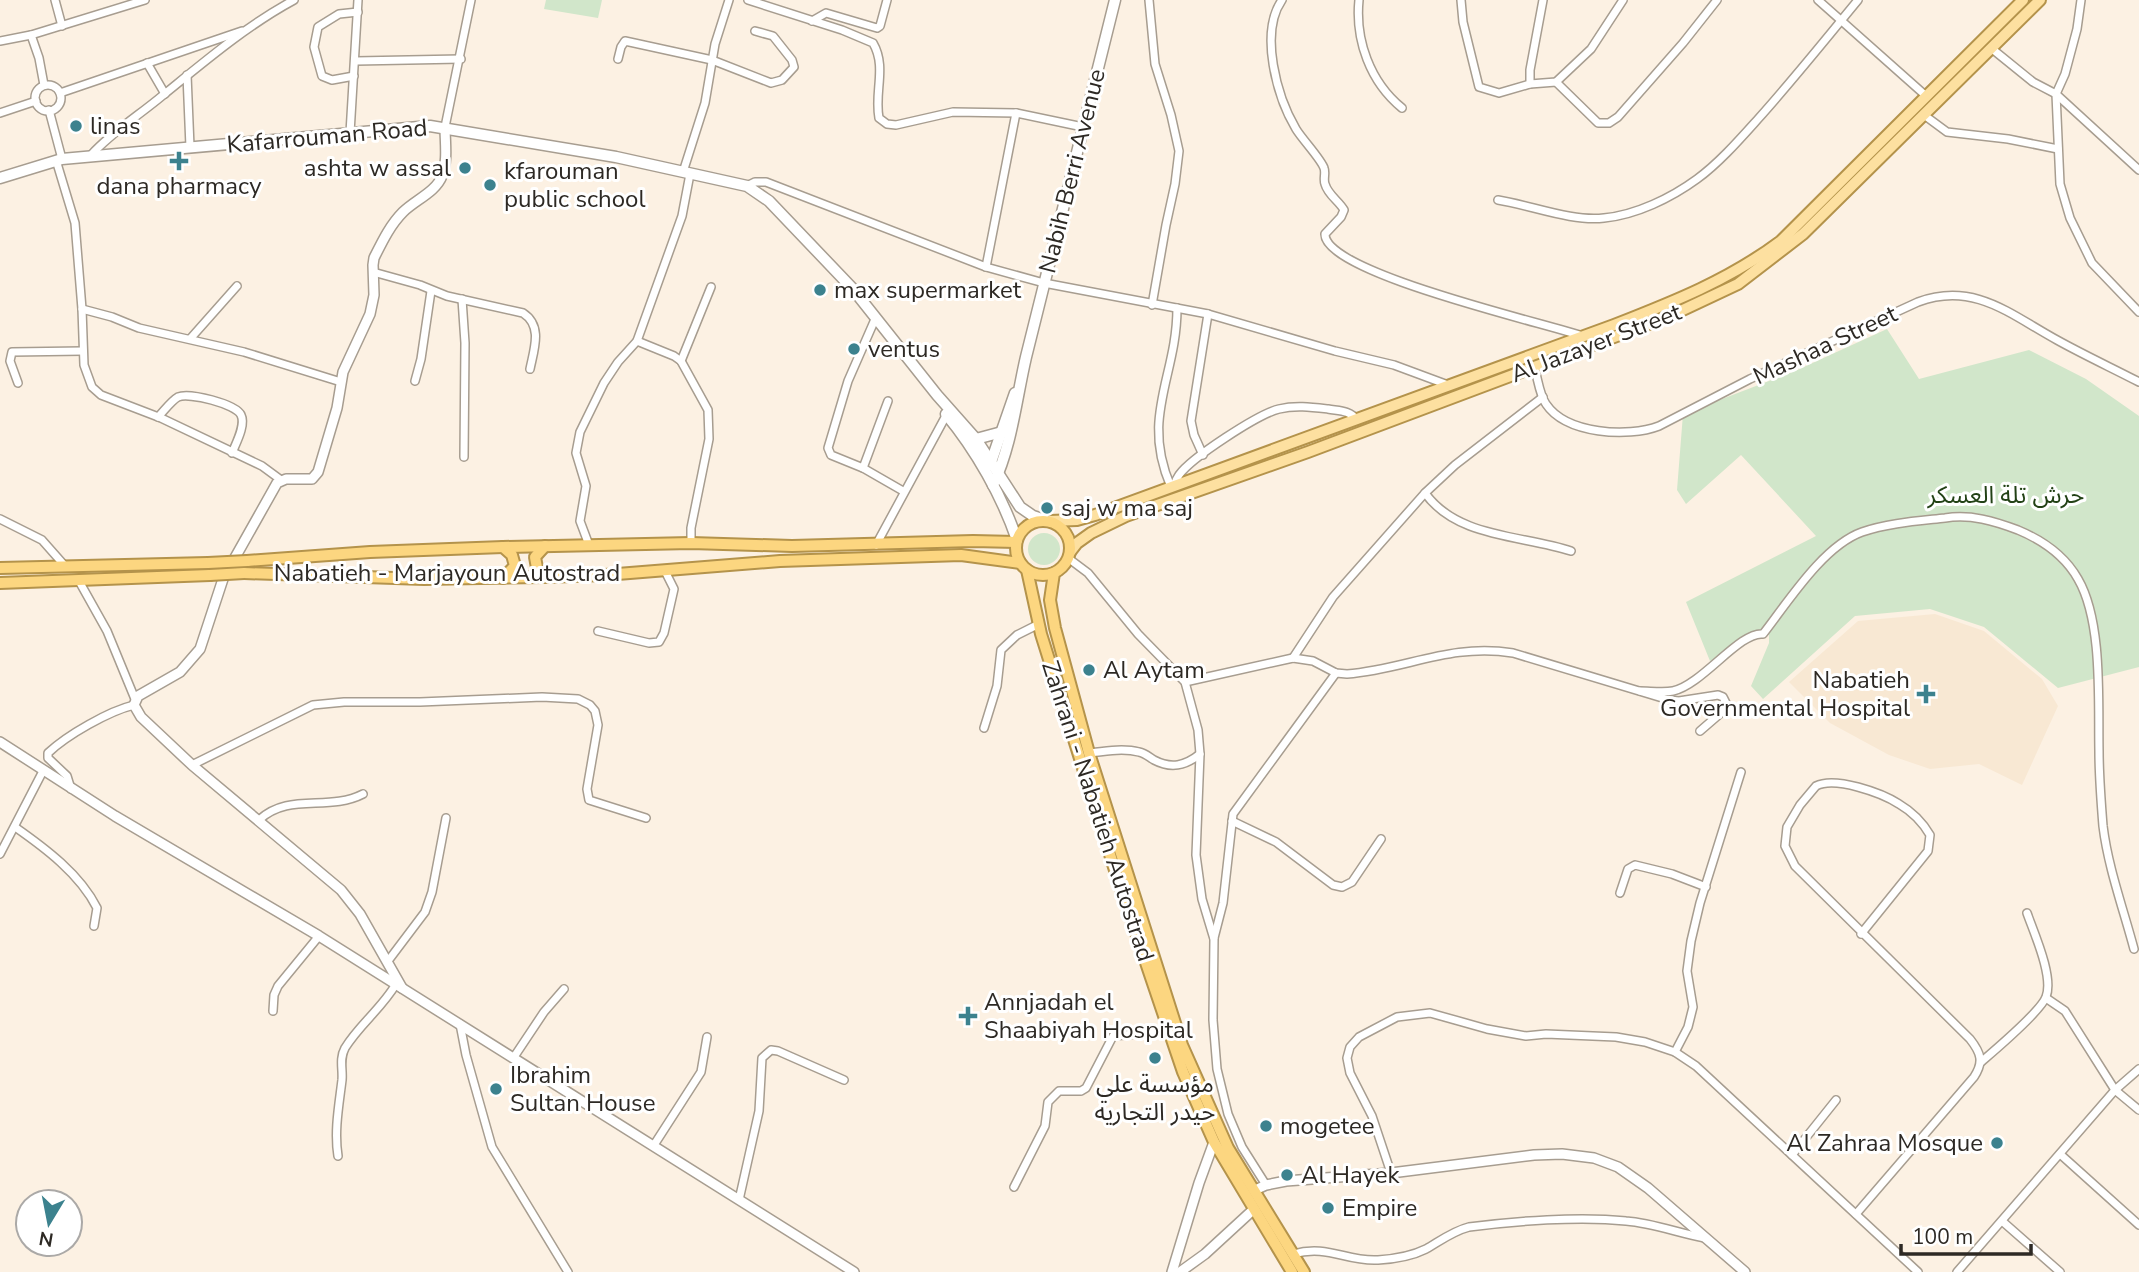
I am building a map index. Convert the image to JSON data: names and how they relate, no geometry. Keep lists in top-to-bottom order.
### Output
{
  "streets": {
    "highway": ["Nabatieh - Marjayoun Autostrad", "Zahrani - Nabatieh Autostrad"],
    "main road": ["Kafarrouman Road", "Nabih Berri Avenue", "Al Jazayer Street"],
    "street": ["Mashaa Street"]
  },
  "crossings": [
    ["Al Jazayer Street", "Nabatieh - Marjayoun Autostrad"],
    ["Al Jazayer Street", "Zahrani - Nabatieh Autostrad"],
    ["Nabatieh - Marjayoun Autostrad", "Zahrani - Nabatieh Autostrad"]
  ],
  "parks": ["حرش تلة العسكر"],
  "places": {
    "other": [
      "linas",
      "ashta w assal",
      "kfarouman public school",
      "max supermarket",
      "ventus",
      "saj w ma saj",
      "Al Aytam",
      "مؤسسة علي حيدر التجاريه",
      "Ibrahim Sultan House",
      "mogetee",
      "Al Zahraa Mosque",
      "Al Hayek",
      "Empire"
    ],
    "health": ["dana pharmacy", "Nabatieh Governmental Hospital", "Annjadah el Shaabiyah Hospital"]
  },
  "scale_bar": "100 m",
  "north": "bottom"
}
